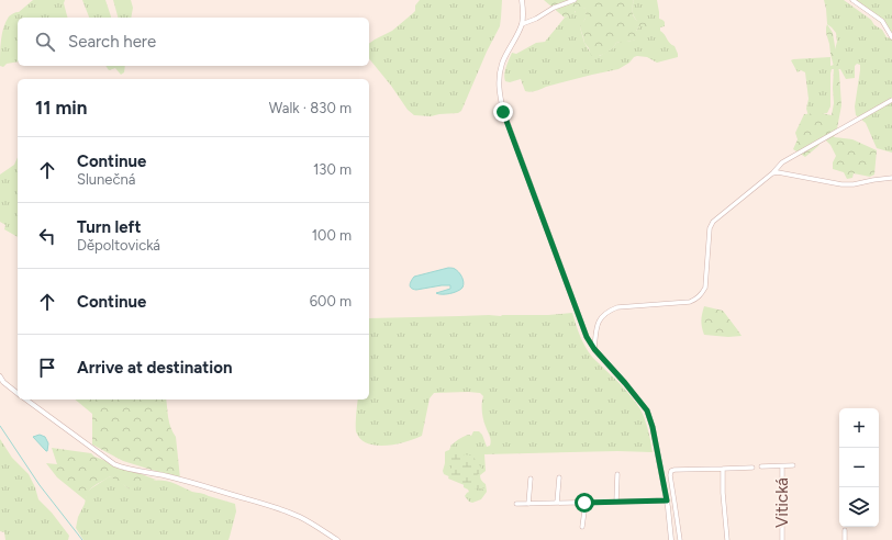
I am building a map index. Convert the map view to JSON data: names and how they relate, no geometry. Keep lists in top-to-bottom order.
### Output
{
  "streets": {
    "street": ["Vitická"]
  },
  "page": {
    "search": "Search here",
    "heading": ["11 min", "Walk · 830 m"],
    "list": [
      ["Continue", "Slunečná", "130 m"],
      ["Turn left", "Děpoltovická", "100 m"],
      ["Continue", "600 m"],
      "Arrive at destination"
    ],
    "map_buttons": ["+", "−"]
  }
}
